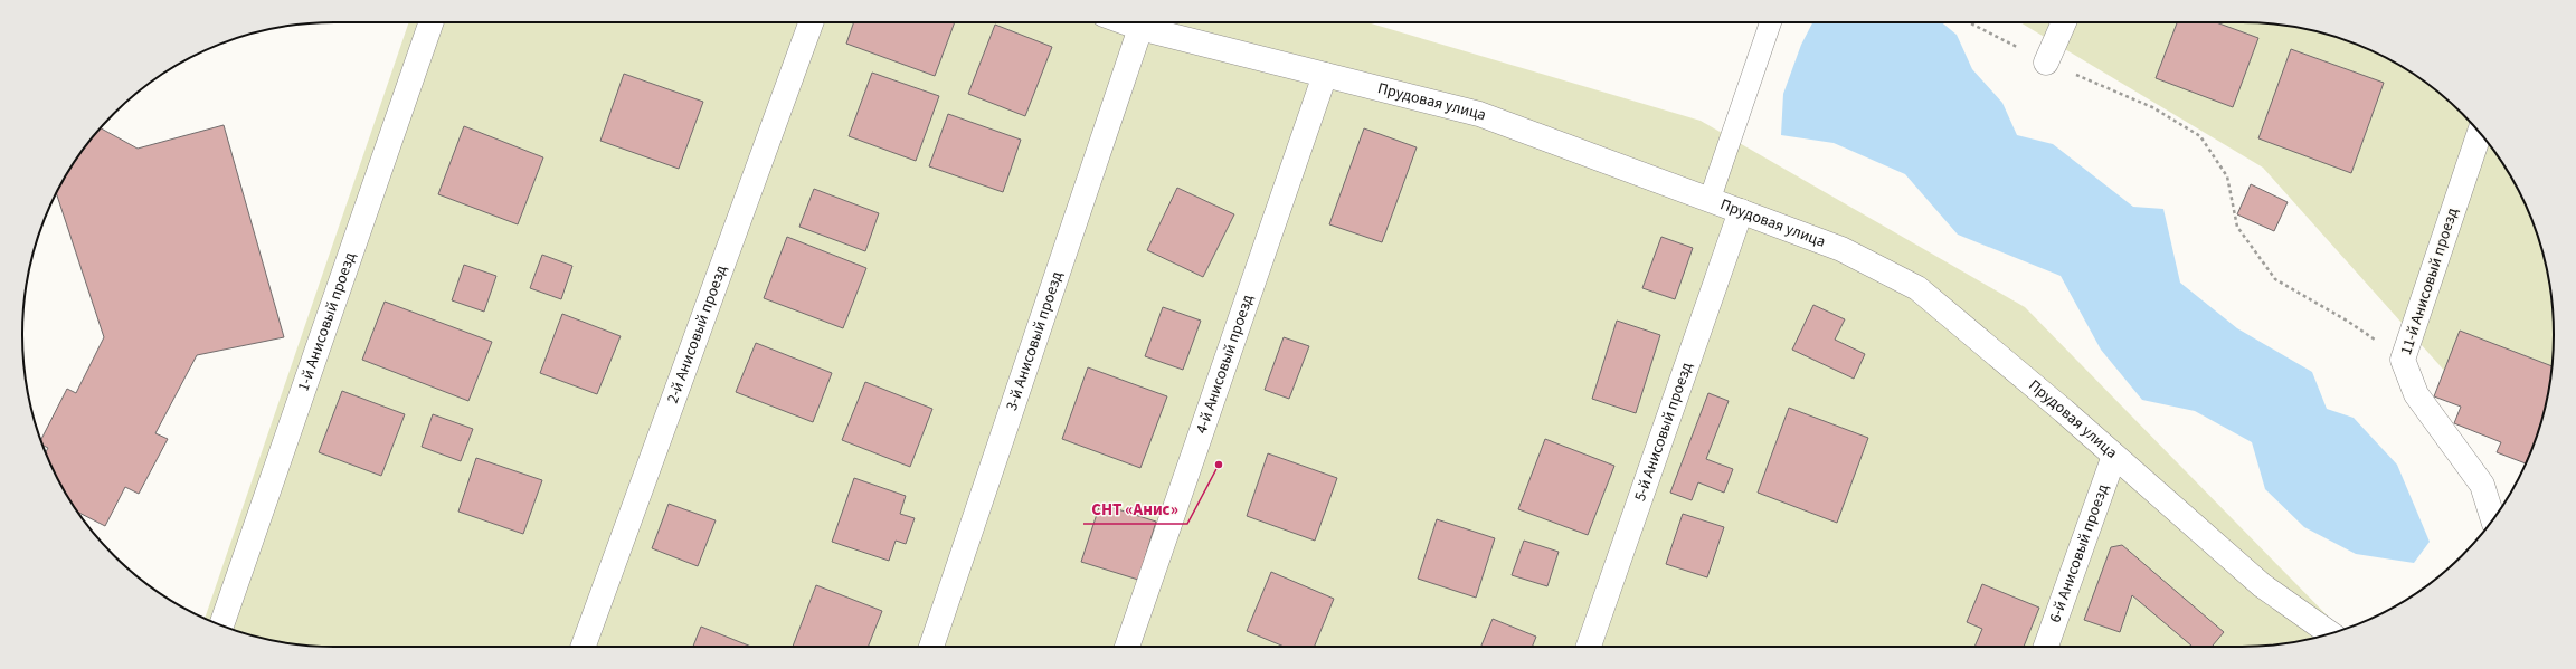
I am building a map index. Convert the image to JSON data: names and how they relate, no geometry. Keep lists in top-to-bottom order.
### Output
{
  "streets": {
    "street": [
      "Прудовая улица",
      "11-й Анисовый проезд",
      "1-й Анисовый проезд",
      "2-й Анисовый проезд",
      "3-й Анисовый проезд",
      "4-й Анисовый проезд",
      "5-й Анисовый проезд",
      "6-й Анисовый проезд"
    ]
  },
  "crossings": [
    ["Прудовая улица", "3-й Анисовый проезд"],
    ["Прудовая улица", "4-й Анисовый проезд"],
    ["Прудовая улица", "5-й Анисовый проезд"],
    ["Прудовая улица", "6-й Анисовый проезд"]
  ],
  "places": ["СНТ «Анис»"]
}
